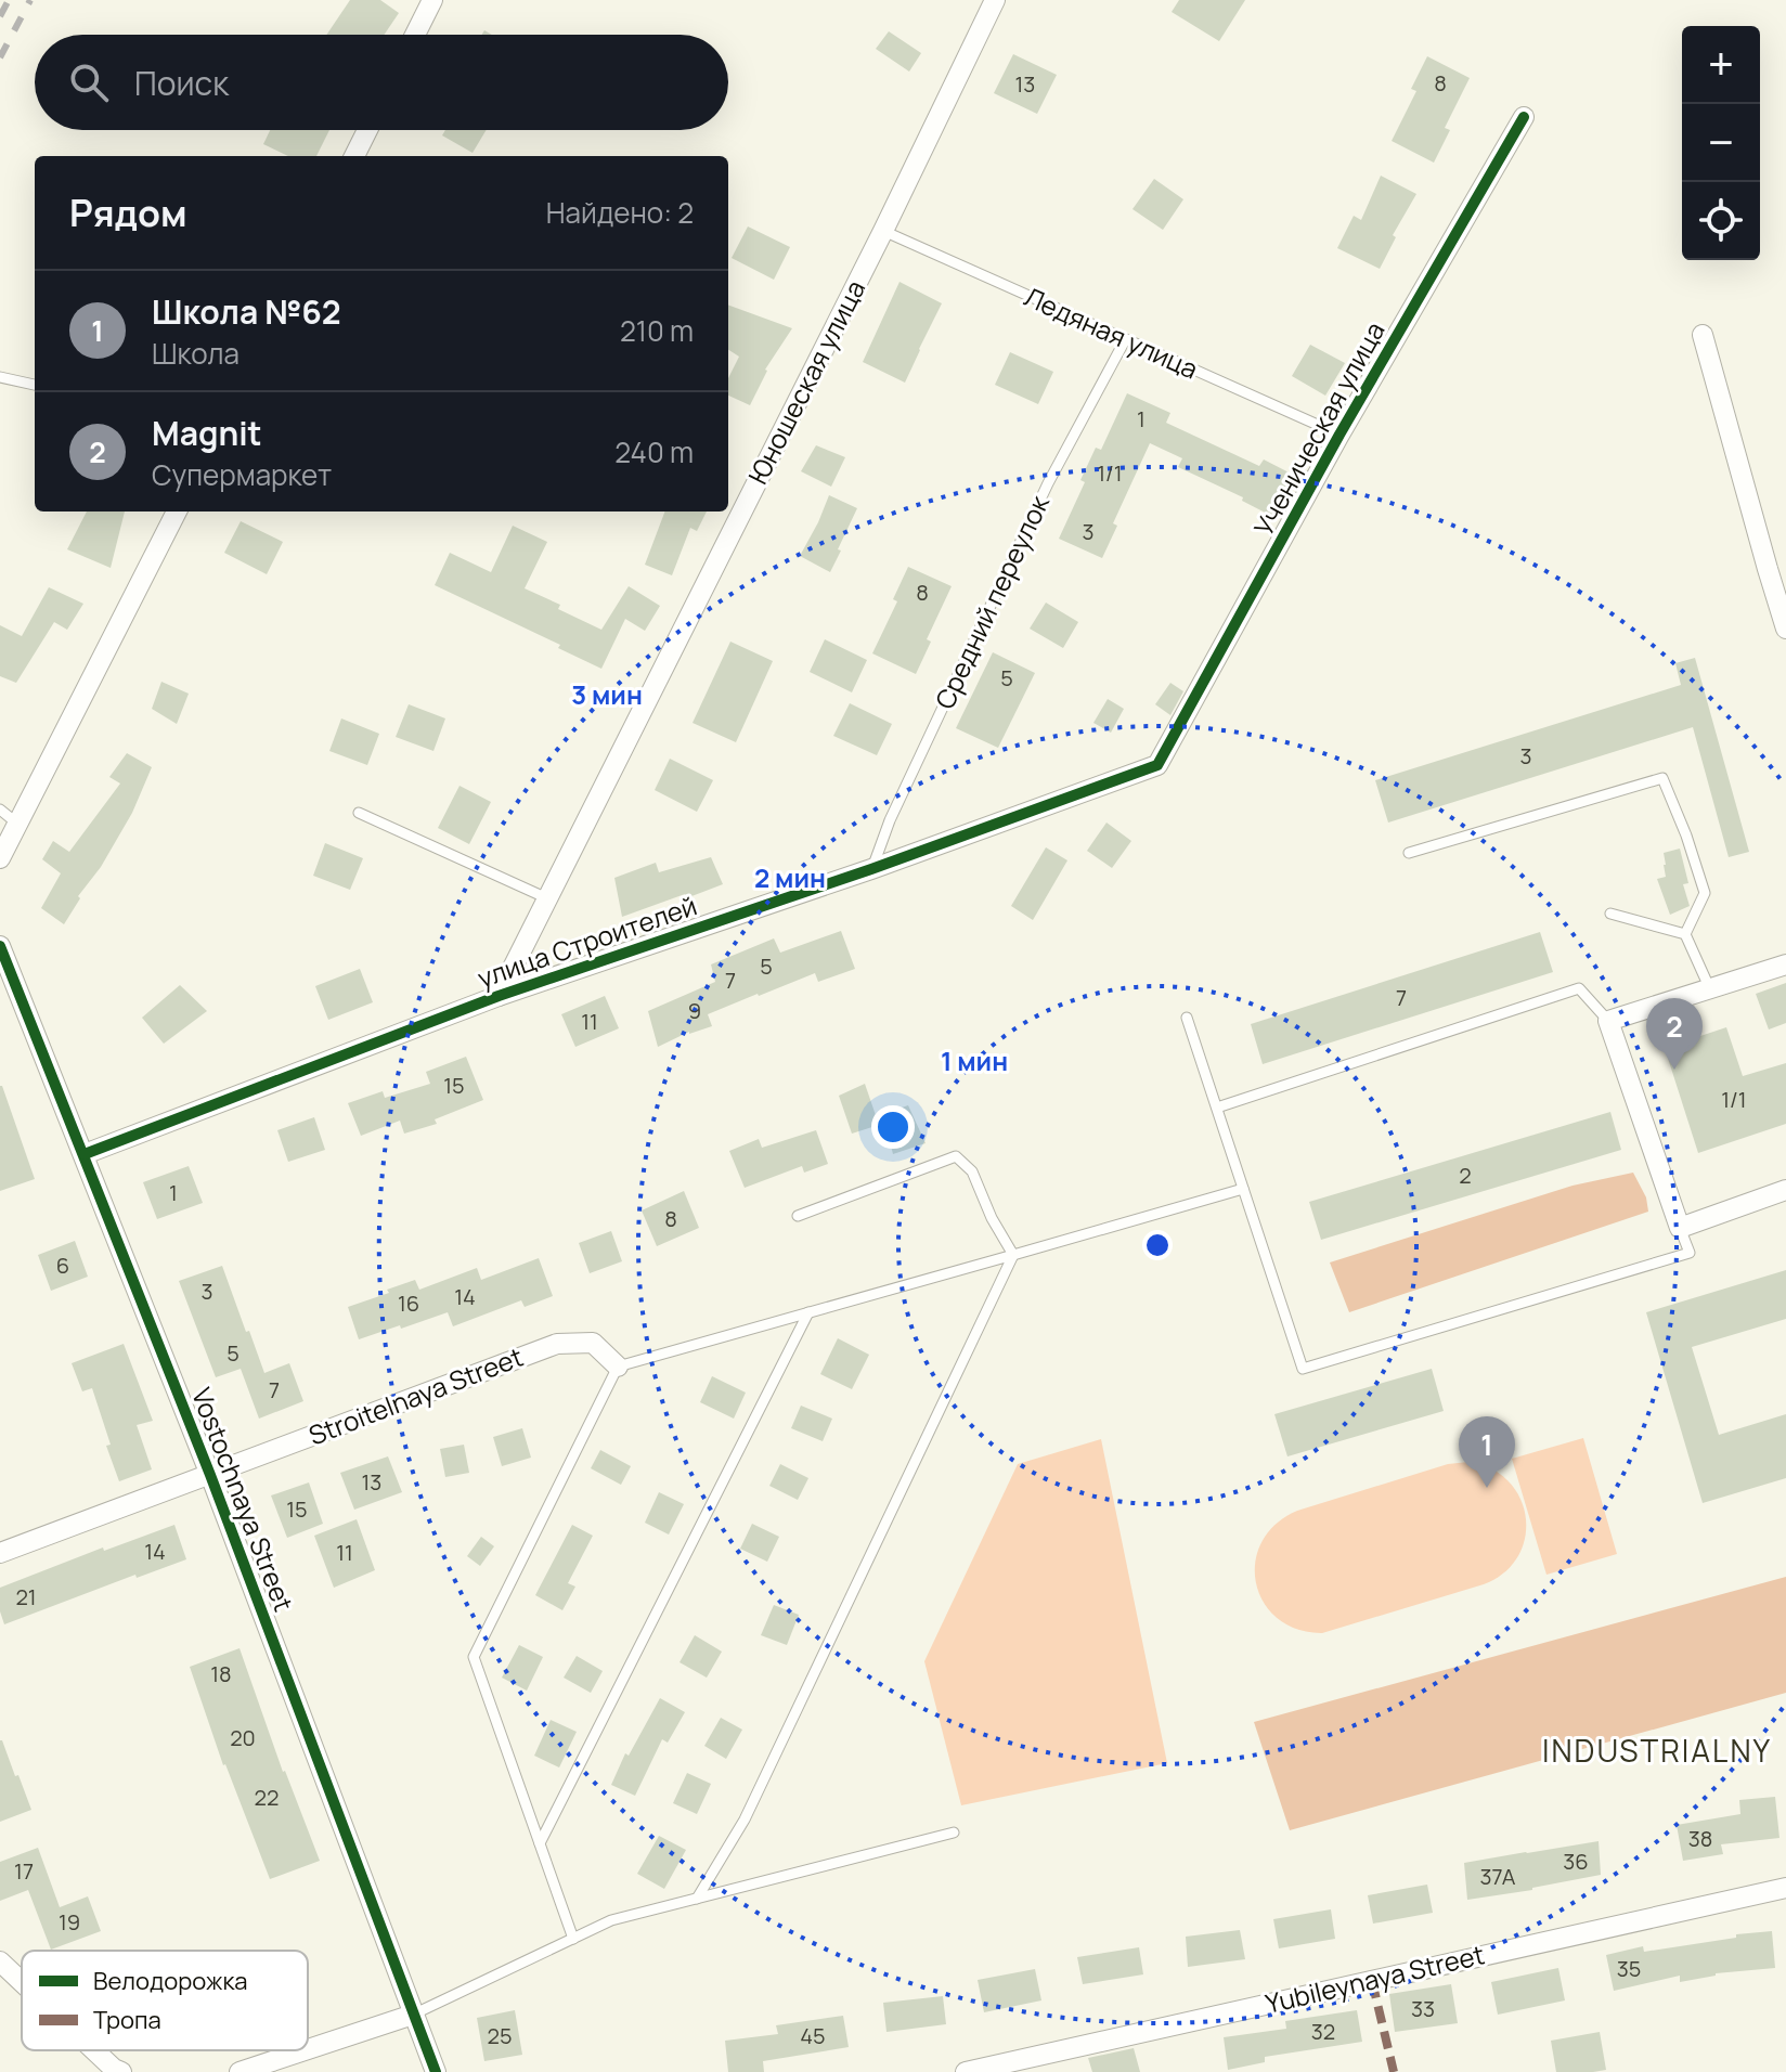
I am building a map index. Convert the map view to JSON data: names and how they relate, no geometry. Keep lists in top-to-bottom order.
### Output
{
  "streets": {
    "street": [
      "Юношеская улица",
      "Ученическая улица",
      "улица Строителей",
      "Stroitelnaya Street",
      "Vostochnaya Street",
      "Yubileynaya Street"
    ],
    "lane": ["Ледяная улица", "Средний переулок"]
  },
  "crossings": [
    ["Ледяная улица", "Юношеская улица"],
    ["Ледяная улица", "Ученическая улица"],
    ["Ледяная улица", "Средний переулок"],
    ["Юношеская улица", "улица Строителей"],
    ["Ученическая улица", "улица Строителей"],
    ["Средний переулок", "улица Строителей"],
    ["улица Строителей", "Vostochnaya Street"],
    ["Stroitelnaya Street", "Vostochnaya Street"]
  ],
  "districts": ["INDUSTRIALNY"],
  "house_numbers": [
    "8",
    "13",
    "1",
    "1/1",
    "3",
    "8",
    "5",
    "3",
    "5",
    "7",
    "7",
    "9",
    "11",
    "15",
    "1/1",
    "2",
    "1",
    "8",
    "6",
    "3",
    "14",
    "16",
    "5",
    "7",
    "13",
    "15",
    "14",
    "11",
    "21",
    "18",
    "20",
    "22",
    "38",
    "36",
    "17",
    "37А",
    "19",
    "35",
    "33",
    "32",
    "25",
    "45"
  ],
  "legend": ["Велодорожка", "Тропа"],
  "page": {
    "map_buttons": ["+", "−"],
    "search": "Поиск",
    "heading": ["Рядом", "Найдено: 2"],
    "list": [
      {
        "mark": "1",
        "name": "Школа №62",
        "note": "Школа",
        "value": "210 m"
      },
      {
        "mark": "2",
        "name": "Magnit",
        "note": "Супермаркет",
        "value": "240 m"
      }
    ],
    "pins": ["2", "1"]
  },
  "rings": ["3 мин", "2 мин", "1 мин"]
}
